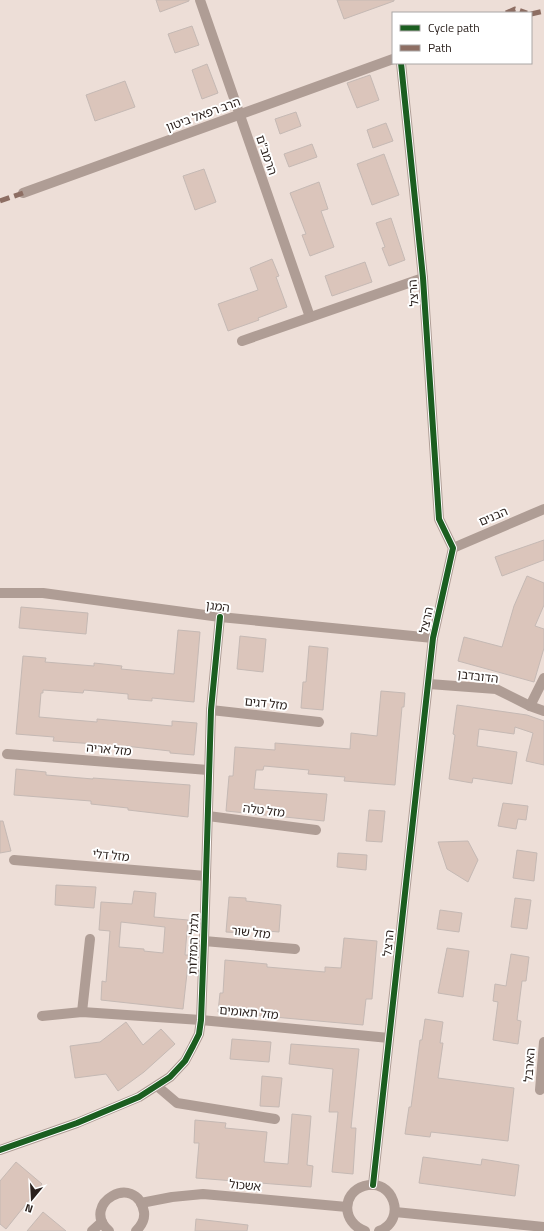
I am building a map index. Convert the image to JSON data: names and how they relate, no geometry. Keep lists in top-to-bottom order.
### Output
{
  "streets": {
    "street": [
      "הרב רפאל ביטון",
      "הרמב\"ם",
      "הרצל",
      "הבנים",
      "המגן",
      "הדובדבן",
      "מזל דגים",
      "מזל אריה",
      "מזל טלה",
      "מזל דלי",
      "מזל שור",
      "גלגל המזלות",
      "מזל תאומים",
      "הארבל",
      "אשכול"
    ]
  },
  "crossings": [
    ["הרב רפאל ביטון", "הרמב\"ם"],
    ["הרצל", "הבנים"],
    ["הרצל", "המגן"],
    ["הרצל", "הדובדבן"],
    ["הרצל", "מזל תאומים"],
    ["המגן", "גלגל המזלות"],
    ["מזל דגים", "גלגל המזלות"],
    ["מזל אריה", "גלגל המזלות"],
    ["מזל טלה", "גלגל המזלות"],
    ["מזל דלי", "גלגל המזלות"],
    ["מזל שור", "גלגל המזלות"],
    ["גלגל המזלות", "מזל תאומים"]
  ],
  "legend": ["Cycle path", "Path"],
  "north": "bottom"
}
